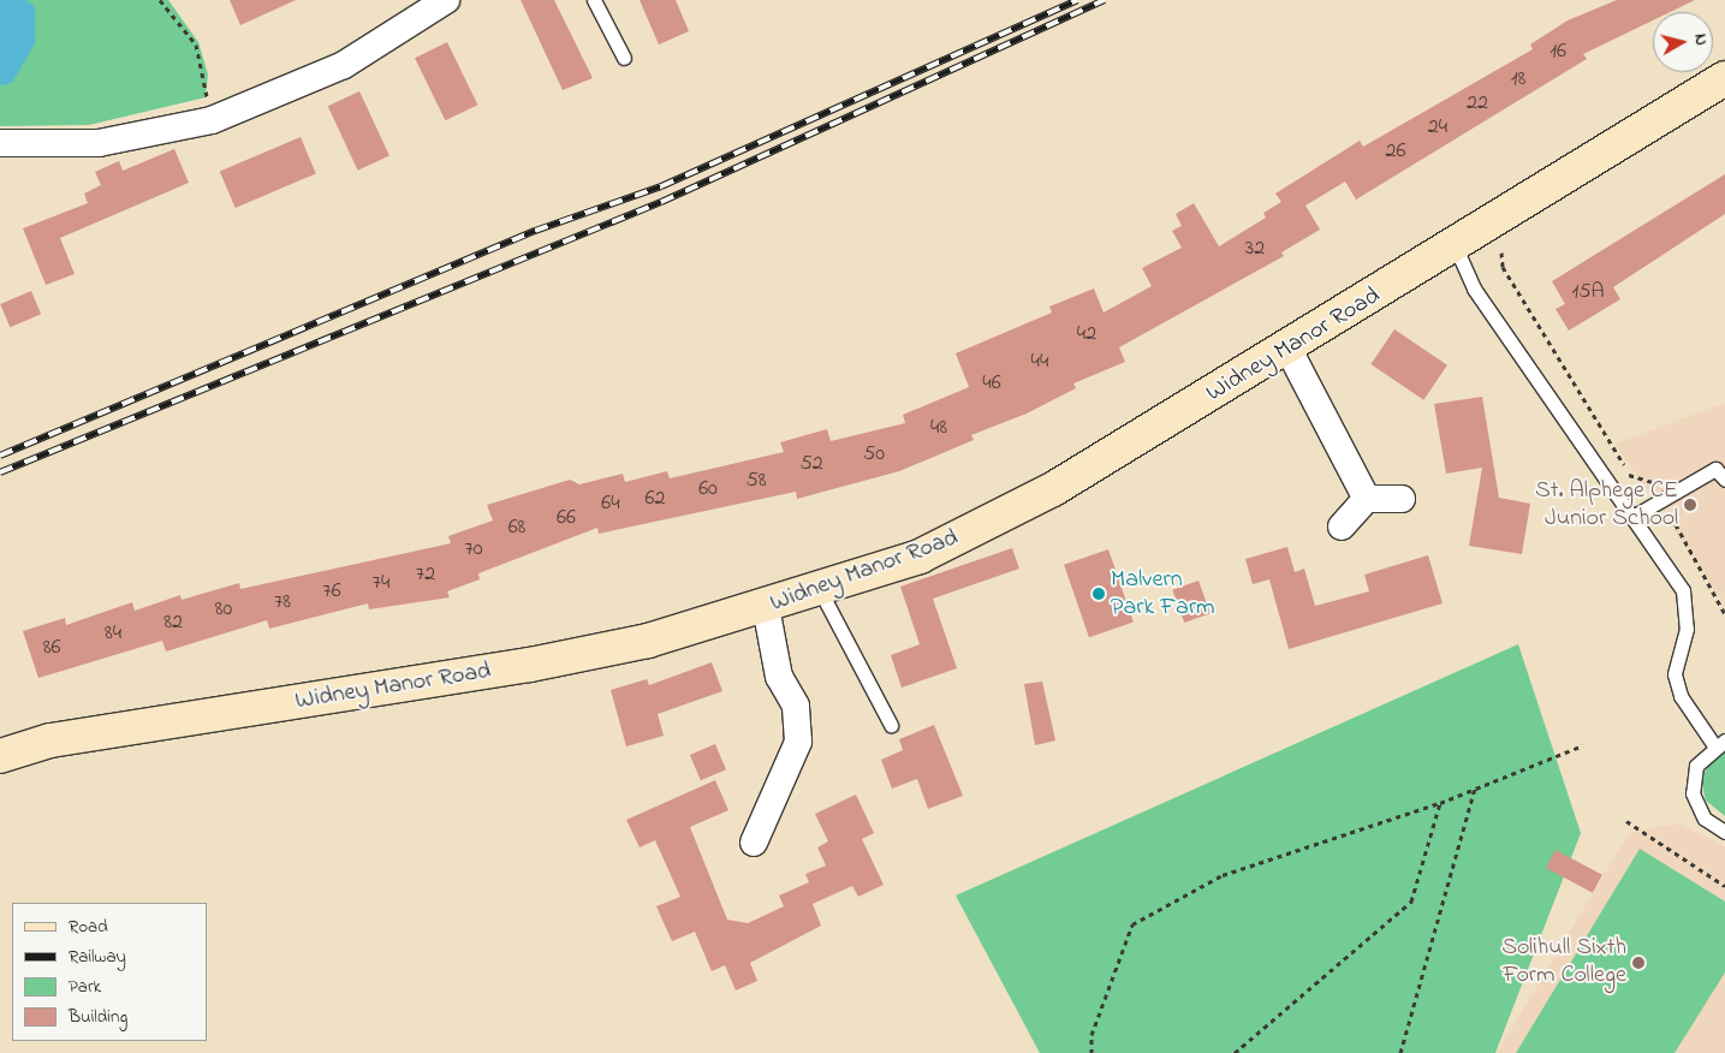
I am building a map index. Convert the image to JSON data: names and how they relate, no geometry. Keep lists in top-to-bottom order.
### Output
{
  "streets": {
    "street": ["Widney Manor Road"]
  },
  "places": ["St. Alphege CE Junior School", "Malvern Park Farm", "Solihull Sixth Form College"],
  "house_numbers": [
    "16",
    "18",
    "22",
    "24",
    "26",
    "32",
    "15A",
    "42",
    "44",
    "46",
    "48",
    "50",
    "52",
    "58",
    "60",
    "62",
    "64",
    "66",
    "68",
    "70",
    "72",
    "74",
    "76",
    "78",
    "80",
    "82",
    "84",
    "86"
  ],
  "legend": [
    "Road",
    "Railway",
    "Park",
    "Building"
  ],
  "north": "right"
}
